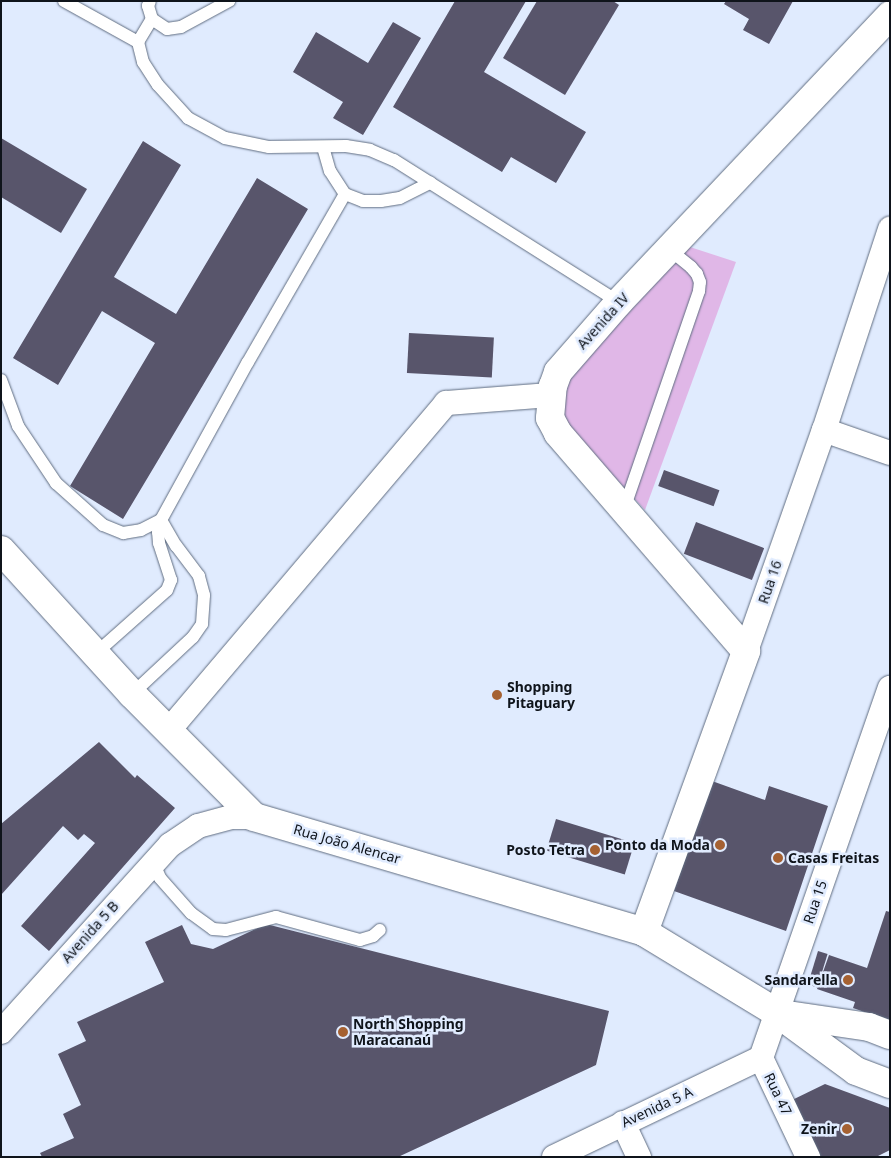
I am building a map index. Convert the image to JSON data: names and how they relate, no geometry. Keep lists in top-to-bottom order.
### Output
{
  "streets": {
    "street": [
      "Avenida IV",
      "Rua 16",
      "Rua João Alencar",
      "Rua 15",
      "Avenida 5 B",
      "Rua 47",
      "Avenida 5 A"
    ]
  },
  "crossings": [
    ["Avenida IV", "Rua 16"],
    ["Rua 16", "Rua João Alencar"],
    ["Rua João Alencar", "Rua 15"],
    ["Rua João Alencar", "Avenida 5 B"],
    ["Rua 15", "Rua 47"],
    ["Rua 15", "Avenida 5 A"],
    ["Rua 47", "Avenida 5 A"]
  ],
  "places": [
    "Shopping Pitaguary",
    "Ponto da Moda",
    "Posto Tetra",
    "Casas Freitas",
    "Sandarella",
    "North Shopping Maracanaú",
    "Zenir"
  ]
}
